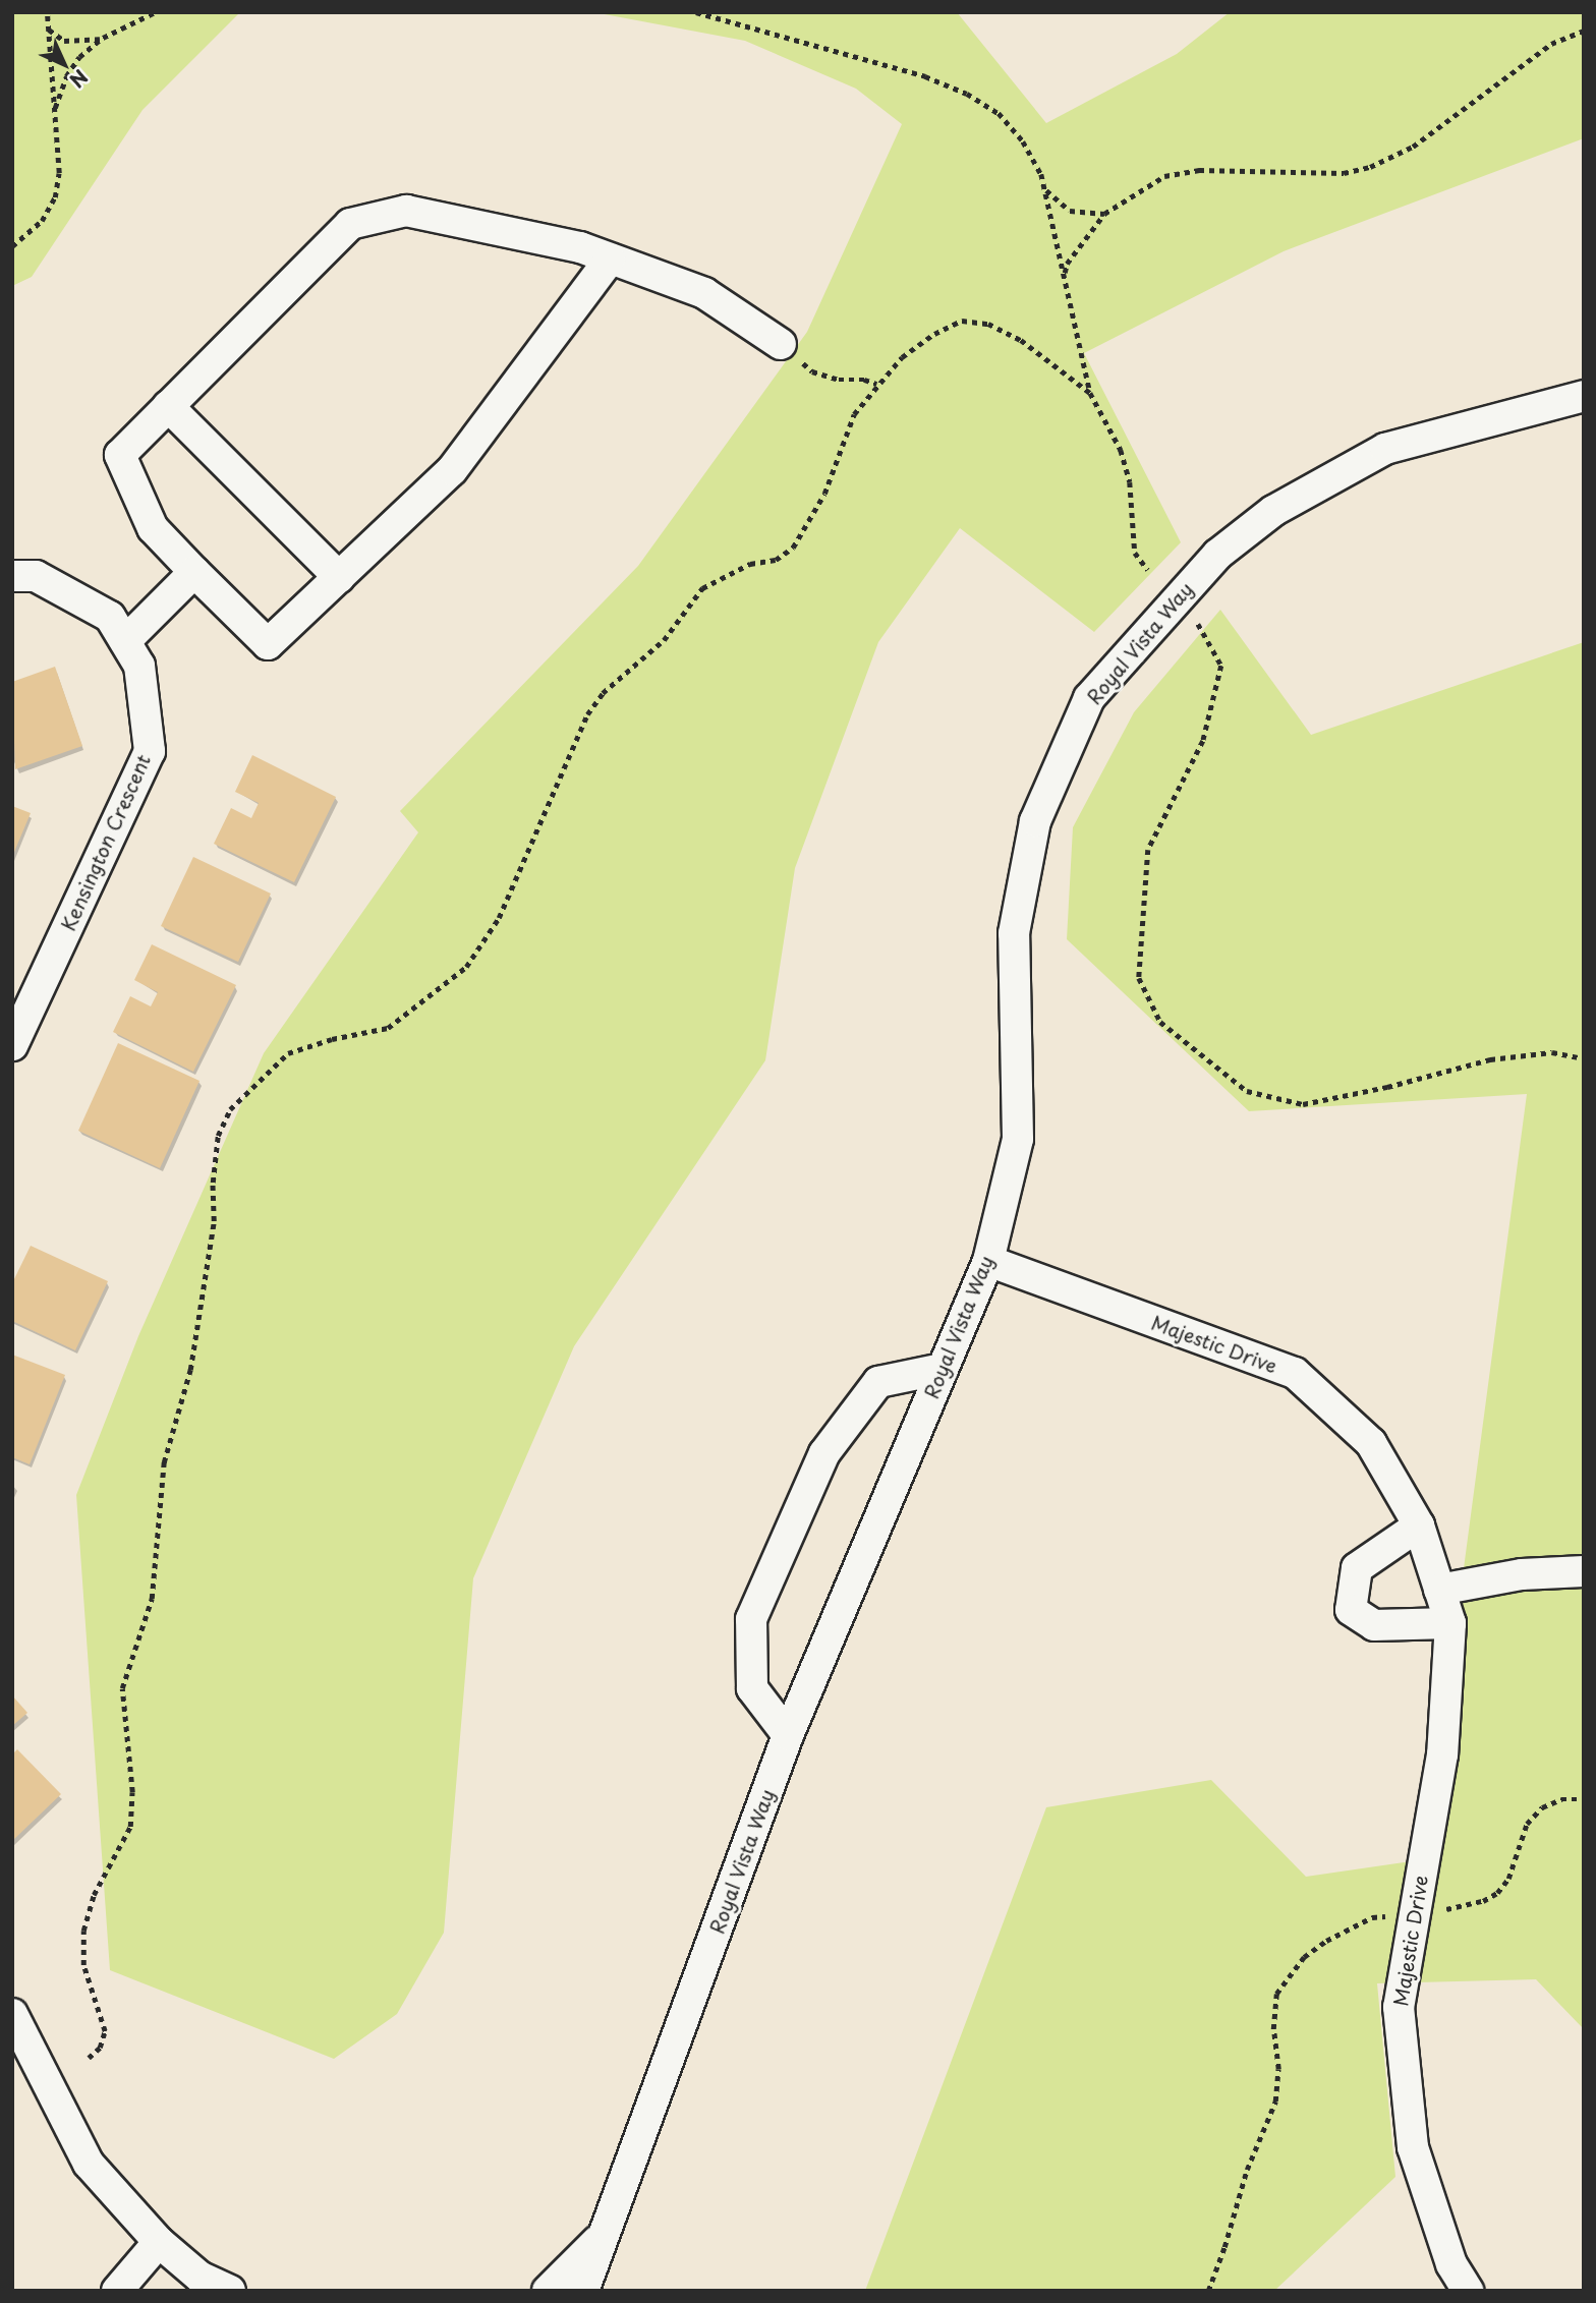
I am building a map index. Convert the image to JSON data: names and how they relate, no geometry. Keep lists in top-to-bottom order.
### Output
{
  "streets": {
    "street": ["Royal Vista Way", "Kensington Crescent", "Majestic Drive"]
  },
  "crossings": [
    ["Royal Vista Way", "Majestic Drive"]
  ],
  "north": "bottom right"
}
